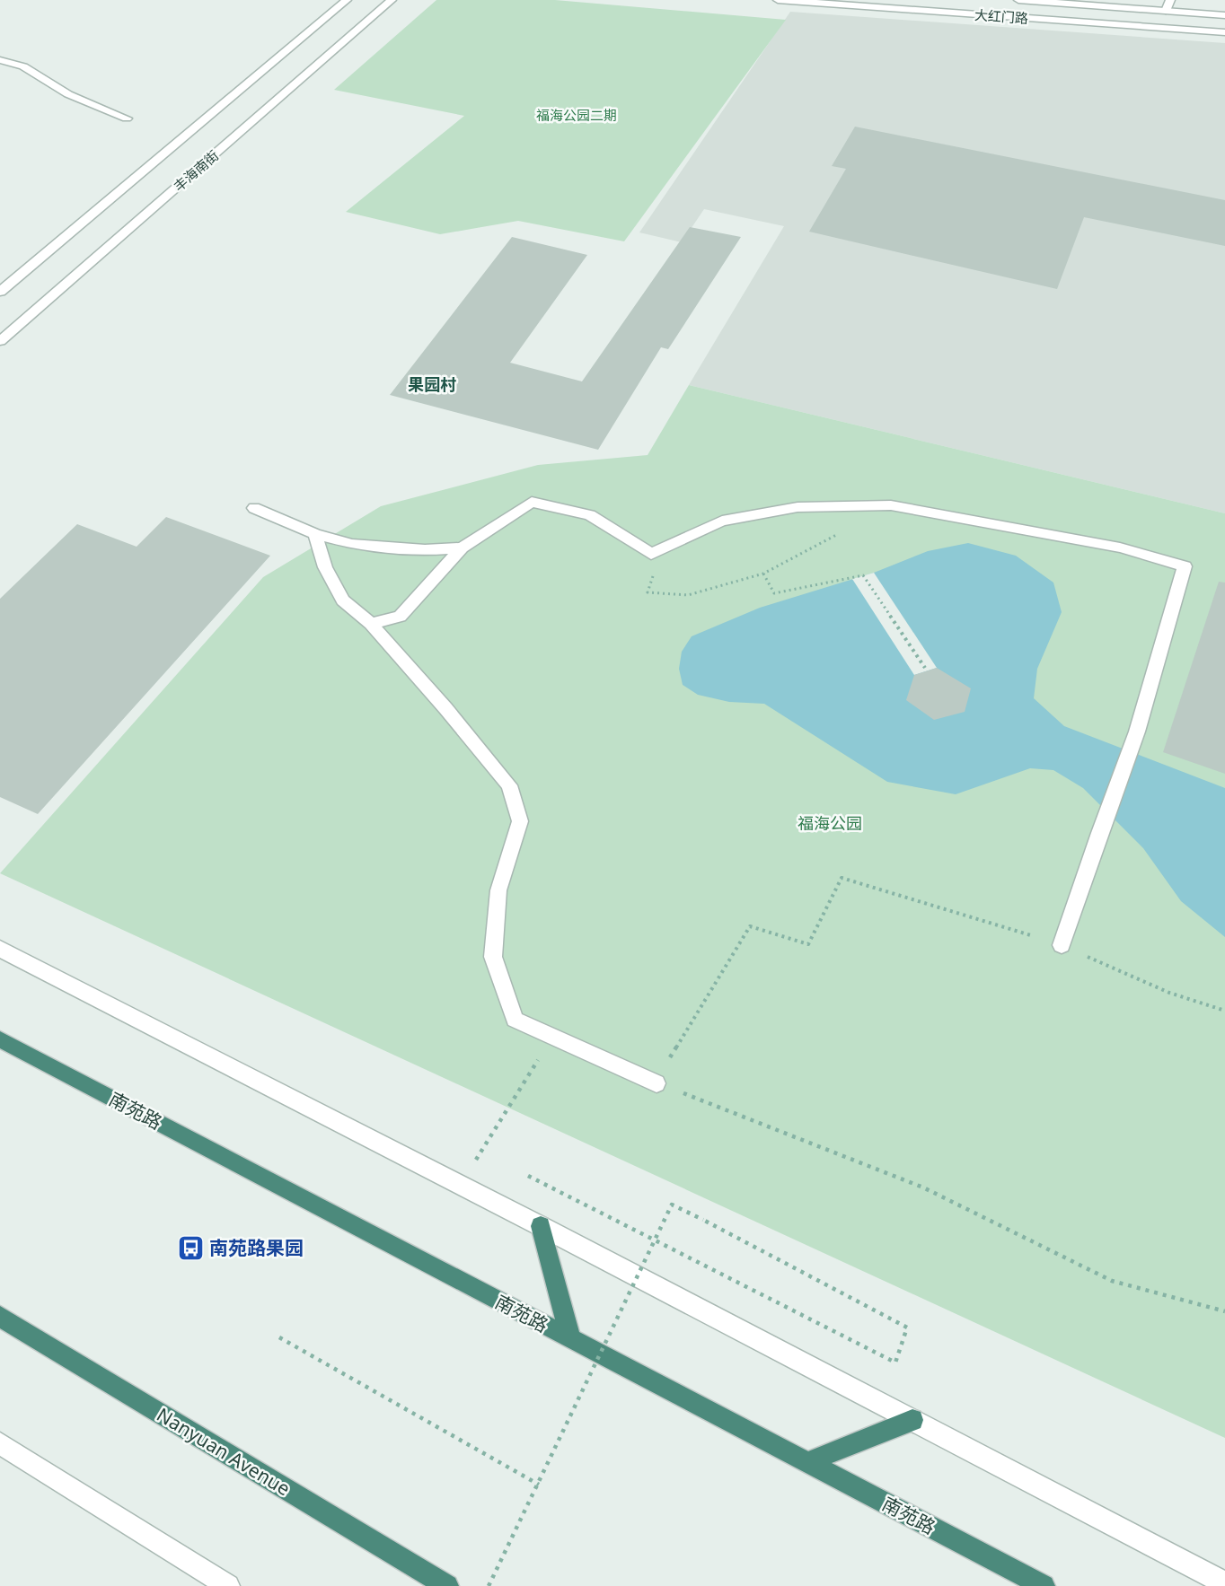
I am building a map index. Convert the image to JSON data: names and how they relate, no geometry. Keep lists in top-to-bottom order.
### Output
{
  "streets": {
    "highway": ["南苑路", "Nanyuan Avenue"],
    "street": ["大红门路", "丰海南街"]
  },
  "districts": ["果园村"],
  "parks": ["福海公园二期", "福海公园"],
  "places": {
    "bus stop": ["南苑路果园"]
  }
}
